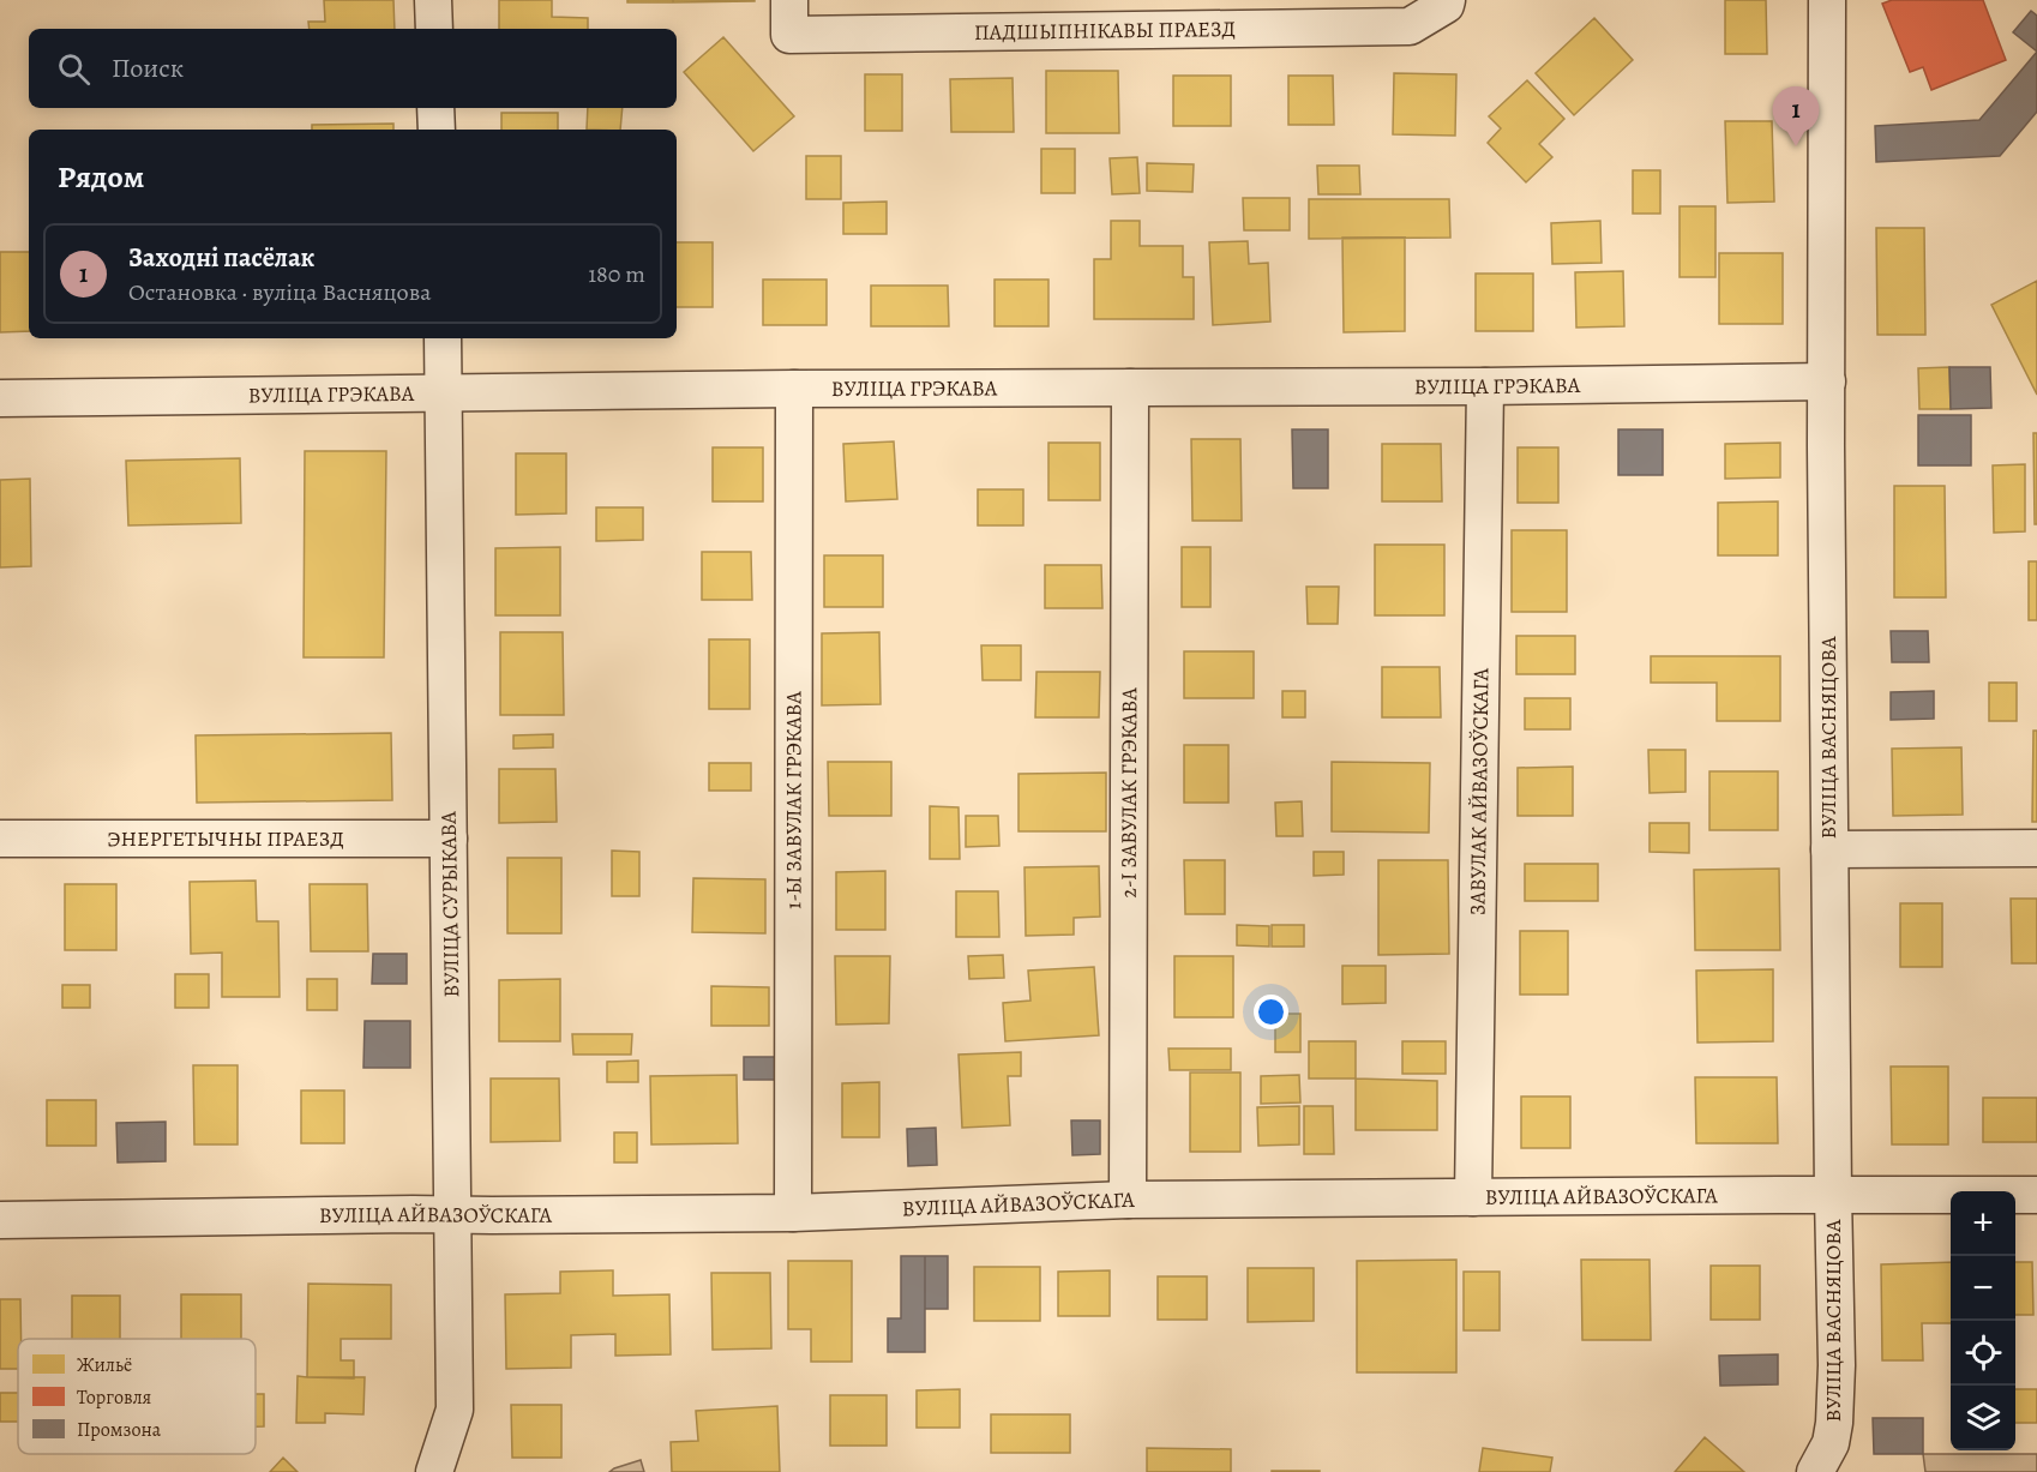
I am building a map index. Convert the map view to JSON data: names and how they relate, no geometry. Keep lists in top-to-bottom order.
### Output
{
  "streets": {
    "street": [
      "ПАДШЫПНІКАВЫ ПРАЕЗД",
      "ВУЛІЦА ГРЭКАВА",
      "ВУЛІЦА ВАСНЯЦОВА",
      "ЗАВУЛАК АЙВАЗОЎСКАГА",
      "2-І ЗАВУЛАК ГРЭКАВА",
      "1-Ы ЗАВУЛАК ГРЭКАВА",
      "ЭНЕРГЕТЫЧНЫ ПРАЕЗД",
      "ВУЛІЦА СУРЫКАВА",
      "ВУЛІЦА АЙВАЗОЎСКАГА"
    ]
  },
  "crossings": [
    ["ВУЛІЦА ГРЭКАВА", "ВУЛІЦА ВАСНЯЦОВА"],
    ["ВУЛІЦА ГРЭКАВА", "ЗАВУЛАК АЙВАЗОЎСКАГА"],
    ["ВУЛІЦА ГРЭКАВА", "2-І ЗАВУЛАК ГРЭКАВА"],
    ["ВУЛІЦА ГРЭКАВА", "1-Ы ЗАВУЛАК ГРЭКАВА"],
    ["ВУЛІЦА ГРЭКАВА", "ВУЛІЦА СУРЫКАВА"],
    ["ВУЛІЦА ВАСНЯЦОВА", "ВУЛІЦА АЙВАЗОЎСКАГА"],
    ["ЗАВУЛАК АЙВАЗОЎСКАГА", "ВУЛІЦА АЙВАЗОЎСКАГА"],
    ["2-І ЗАВУЛАК ГРЭКАВА", "ВУЛІЦА АЙВАЗОЎСКАГА"],
    ["1-Ы ЗАВУЛАК ГРЭКАВА", "ВУЛІЦА АЙВАЗОЎСКАГА"],
    ["ЭНЕРГЕТЫЧНЫ ПРАЕЗД", "ВУЛІЦА СУРЫКАВА"],
    ["ВУЛІЦА СУРЫКАВА", "ВУЛІЦА АЙВАЗОЎСКАГА"]
  ],
  "legend": ["Жильё", "Торговля", "Промзона"],
  "page": {
    "search": "Поиск",
    "pins": "1",
    "heading": "Рядом",
    "list": [
      {
        "mark": "1",
        "name": "Заходні пасёлак",
        "note": "Остановка · вуліца Васняцова",
        "value": "180 m"
      }
    ],
    "map_buttons": ["+", "−"]
  }
}
